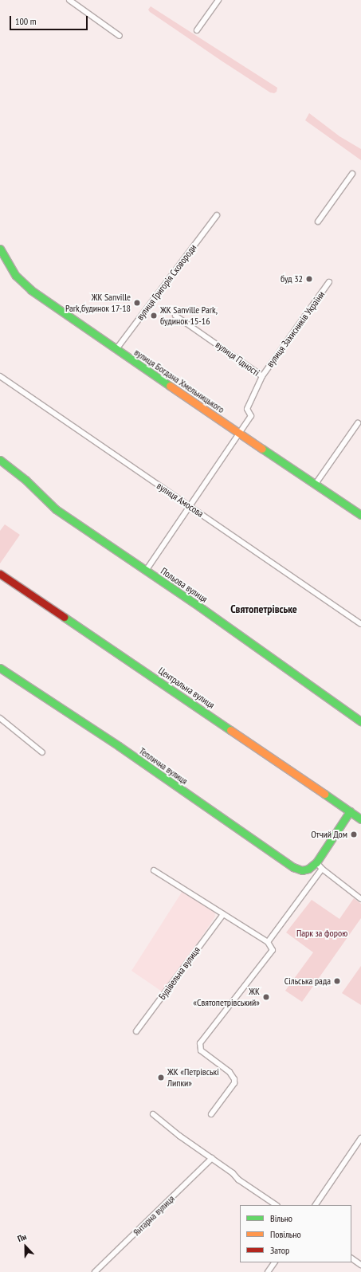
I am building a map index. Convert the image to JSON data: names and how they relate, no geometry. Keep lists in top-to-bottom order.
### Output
{
  "streets": {
    "street": [
      "вулиця Григорія Сковороди",
      "вулиця Захисників України",
      "вулиця Гідності",
      "вулиця Богдана Хмельницького",
      "вулиця Амосова",
      "Польова вулиця",
      "Центральна вулиця",
      "Теплична вулиця",
      "Будівельна вулиця",
      "Янтарна вулиця"
    ]
  },
  "crossings": [
    ["вулиця Григорія Сковороди", "вулиця Богдана Хмельницького"],
    ["вулиця Захисників України", "вулиця Гідності"],
    ["вулиця Гідності", "вулиця Богдана Хмельницького"],
    ["Центральна вулиця", "Теплична вулиця"]
  ],
  "districts": ["Святопетрівське"],
  "parks": ["Парк за форою"],
  "places": [
    "буд 32",
    "ЖК Sanville Park,будинок 17-18",
    "ЖК Sanville Park, будинок 15-16",
    "Отчий Дом",
    "Сільська рада",
    "ЖК «Святопетрівський»",
    "ЖК «Петрівські Липки»"
  ],
  "legend": ["Вільно", "Повільно", "Затор"],
  "scale_bar": "100 m",
  "north": "top"
}
